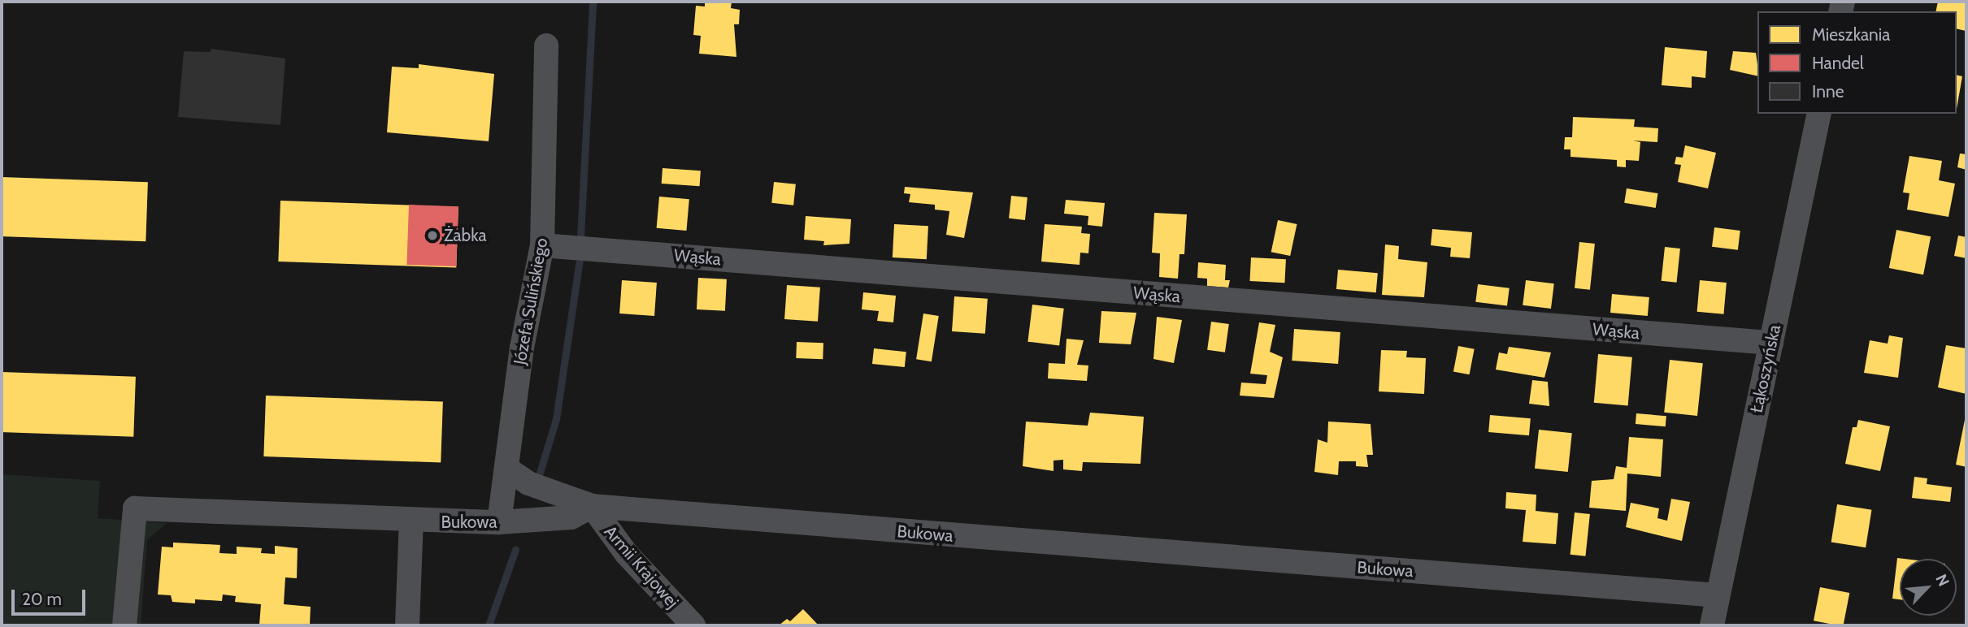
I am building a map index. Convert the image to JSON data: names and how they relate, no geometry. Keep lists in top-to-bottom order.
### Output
{
  "streets": {
    "street": [
      "Wąska",
      "Józefa Sulińskiego",
      "Łąkoszyńska",
      "Bukowa",
      "Armii Krajowej"
    ]
  },
  "crossings": [
    ["Wąska", "Józefa Sulińskiego"],
    ["Wąska", "Łąkoszyńska"],
    ["Józefa Sulińskiego", "Bukowa"],
    ["Łąkoszyńska", "Bukowa"],
    ["Bukowa", "Armii Krajowej"]
  ],
  "places": ["Żabka"],
  "legend": ["Mieszkania", "Handel", "Inne"],
  "scale_bar": "20 m",
  "north": "top right"
}
